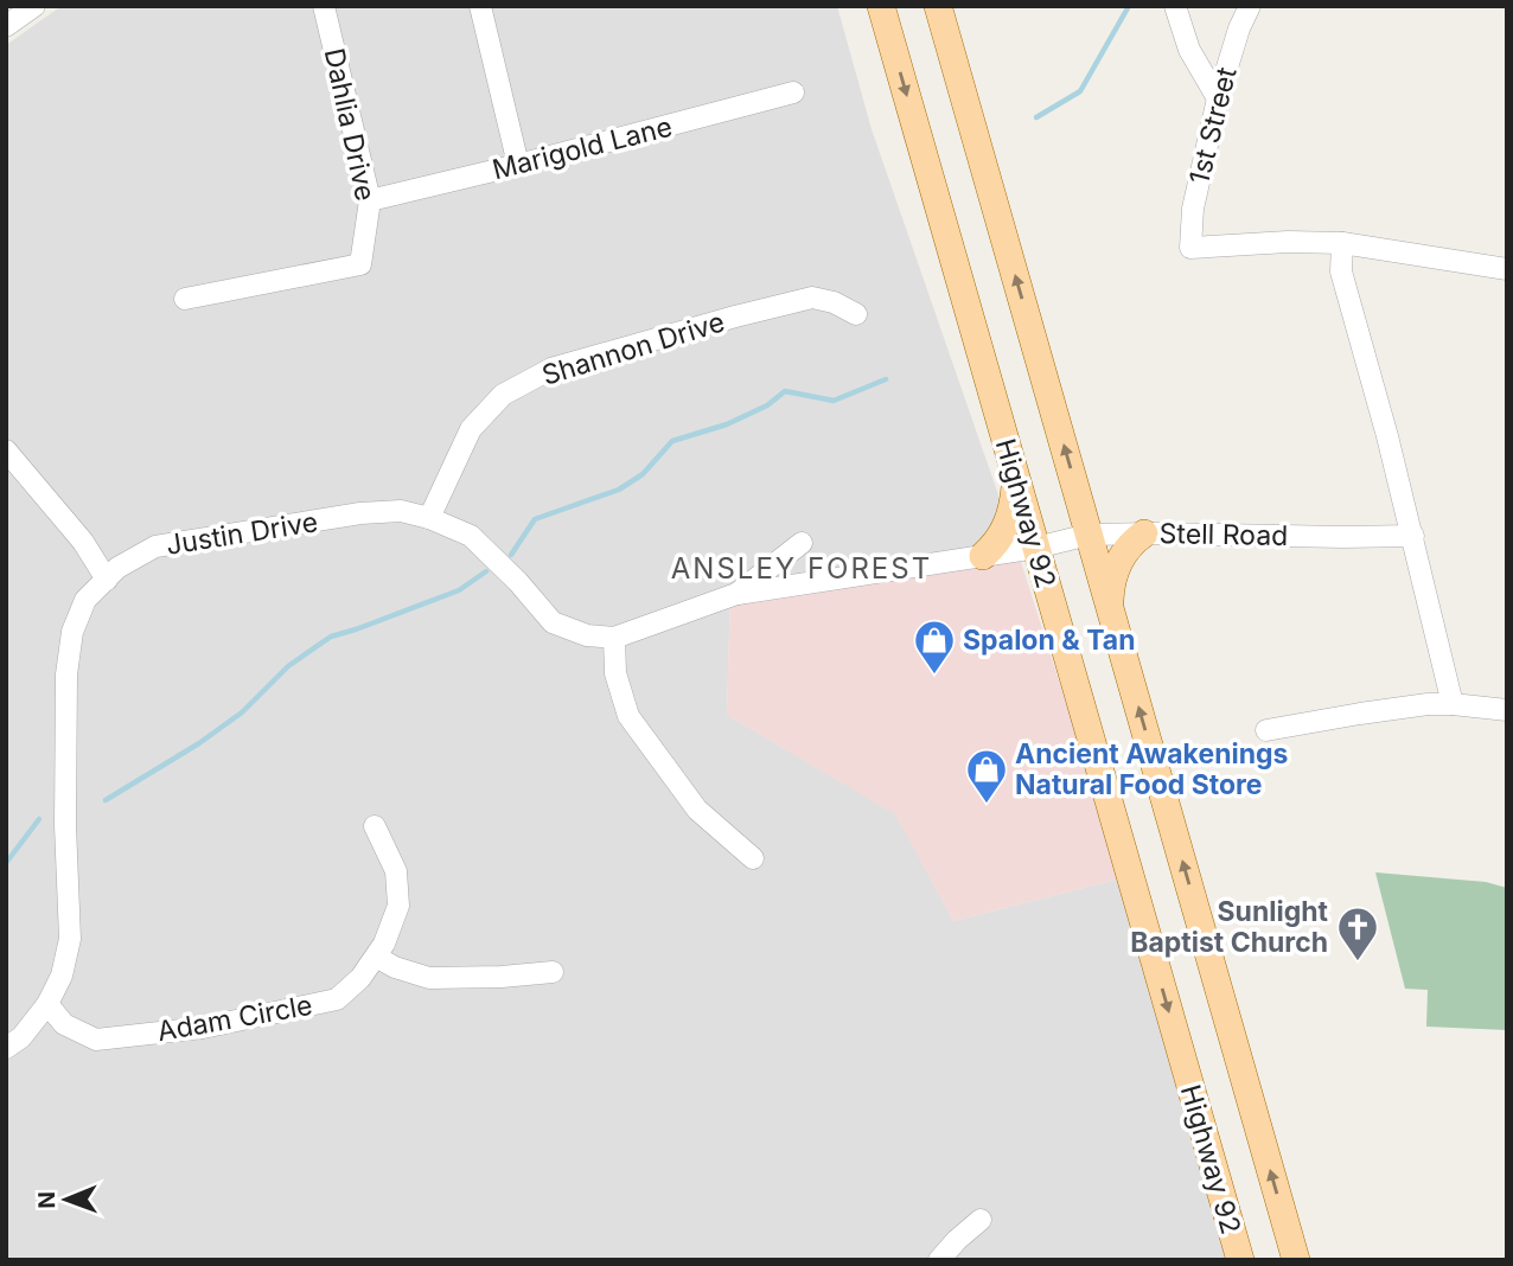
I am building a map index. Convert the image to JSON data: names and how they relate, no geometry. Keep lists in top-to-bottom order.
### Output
{
  "streets": {
    "main road": ["Highway 92"],
    "street": [
      "Dahlia Drive",
      "1st Street",
      "Marigold Lane",
      "Shannon Drive",
      "Justin Drive",
      "Stell Road",
      "Adam Circle"
    ]
  },
  "crossings": [
    ["Dahlia Drive", "Marigold Lane"],
    ["Shannon Drive", "Justin Drive"],
    ["Highway 92", "Stell Road"],
    ["Justin Drive", "Adam Circle"]
  ],
  "districts": ["ANSLEY FOREST"],
  "places": {
    "shop": ["Spalon & Tan", "Ancient Awakenings Natural Food Store"],
    "church": ["Sunlight Baptist Church"]
  },
  "north": "left"
}
